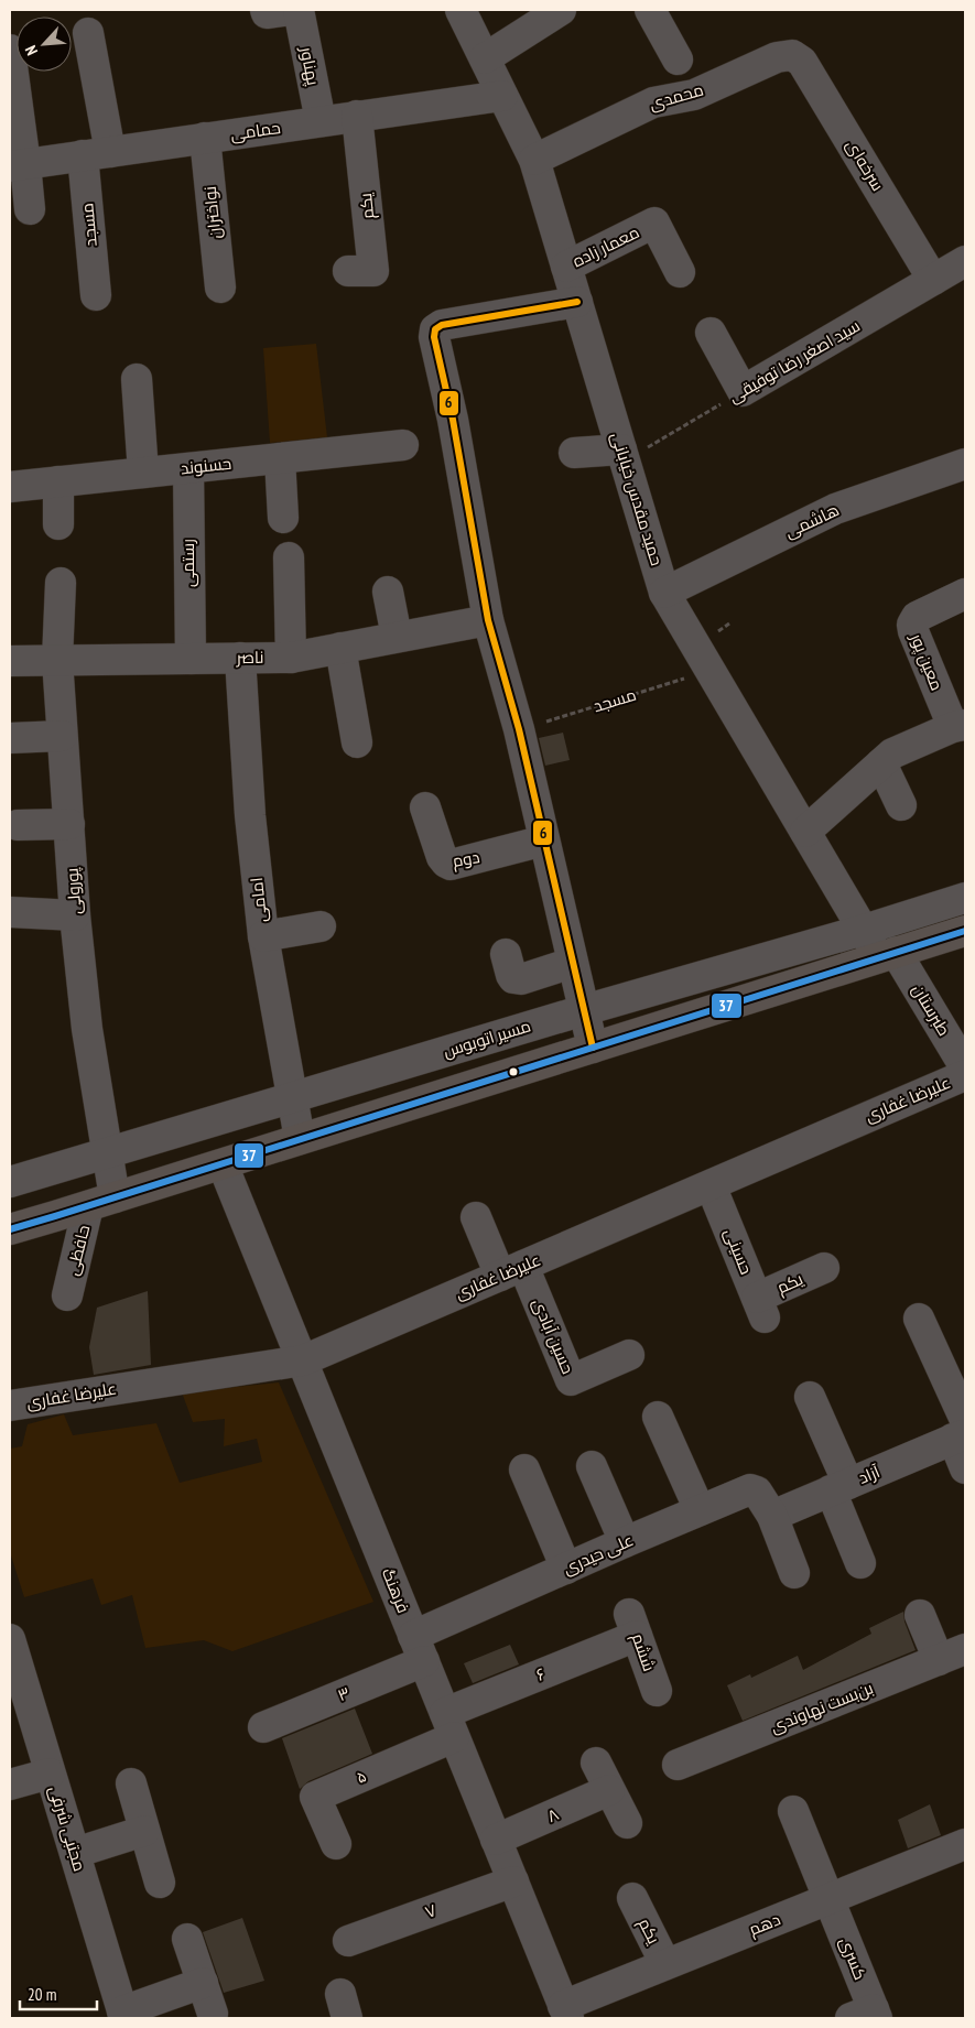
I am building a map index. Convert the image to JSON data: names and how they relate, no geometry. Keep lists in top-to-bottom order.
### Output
{
  "streets": {
    "street": [
      "پهناور",
      "محمدی",
      "حمامی",
      "سرخه‌ای",
      "یکم",
      "نواختران",
      "مسجد",
      "معمار زاده",
      "سید اصغر رضا توفیقی",
      "حسنوند",
      "حمید مقدس خیابانی",
      "هاشمی",
      "رستمی",
      "ناصر",
      "معین پور",
      "دوم",
      "پورولی",
      "امامی",
      "طبرستان",
      "مسیر اتوبوس",
      "علیرضا غفاری",
      "حافظی",
      "حسینی",
      "حسین آبادی",
      "آزاد",
      "علی حیدری",
      "فرهنگ",
      "ششم",
      "۶",
      "۳",
      "بن‌بست نهاوندی",
      "۵",
      "۸",
      "مجتبی شرفی",
      "۷",
      "دهم",
      "کسری"
    ]
  },
  "crossings": [
    ["پهناور", "حمامی"],
    ["محمدی", "سرخه‌ای"],
    ["محمدی", "حمید مقدس خیابانی"],
    ["حمامی", "یکم"],
    ["حمامی", "نواختران"],
    ["حمامی", "مسجد"],
    ["حمامی", "حمید مقدس خیابانی"],
    ["سرخه‌ای", "سید اصغر رضا توفیقی"],
    ["یکم", "حسینی"],
    ["یکم", "دهم"],
    ["مسجد", "حمید مقدس خیابانی"],
    ["معمار زاده", "حمید مقدس خیابانی"],
    ["سید اصغر رضا توفیقی", "حمید مقدس خیابانی"],
    ["حسنوند", "رستمی"],
    ["حمید مقدس خیابانی", "هاشمی"],
    ["حمید مقدس خیابانی", "طبرستان"],
    ["حمید مقدس خیابانی", "مسیر اتوبوس"],
    ["رستمی", "ناصر"],
    ["ناصر", "پورولی"],
    ["ناصر", "امامی"],
    ["پورولی", "مسیر اتوبوس"],
    ["پورولی", "حافظی"],
    ["امامی", "مسیر اتوبوس"],
    ["علیرضا غفاری", "حسینی"],
    ["علیرضا غفاری", "حسین آبادی"],
    ["علیرضا غفاری", "فرهنگ"],
    ["آزاد", "علی حیدری"],
    ["علی حیدری", "فرهنگ"],
    ["علی حیدری", "۳"],
    ["فرهنگ", "۶"],
    ["فرهنگ", "۳"],
    ["فرهنگ", "۵"],
    ["فرهنگ", "۸"],
    ["فرهنگ", "۷"],
    ["فرهنگ", "دهم"],
    ["ششم", "۶"],
    ["۶", "۵"],
    ["دهم", "کسری"]
  ],
  "lines": ["transit line 6", "transit line 37"],
  "scale_bar": "20 m",
  "north": "bottom left"
}
